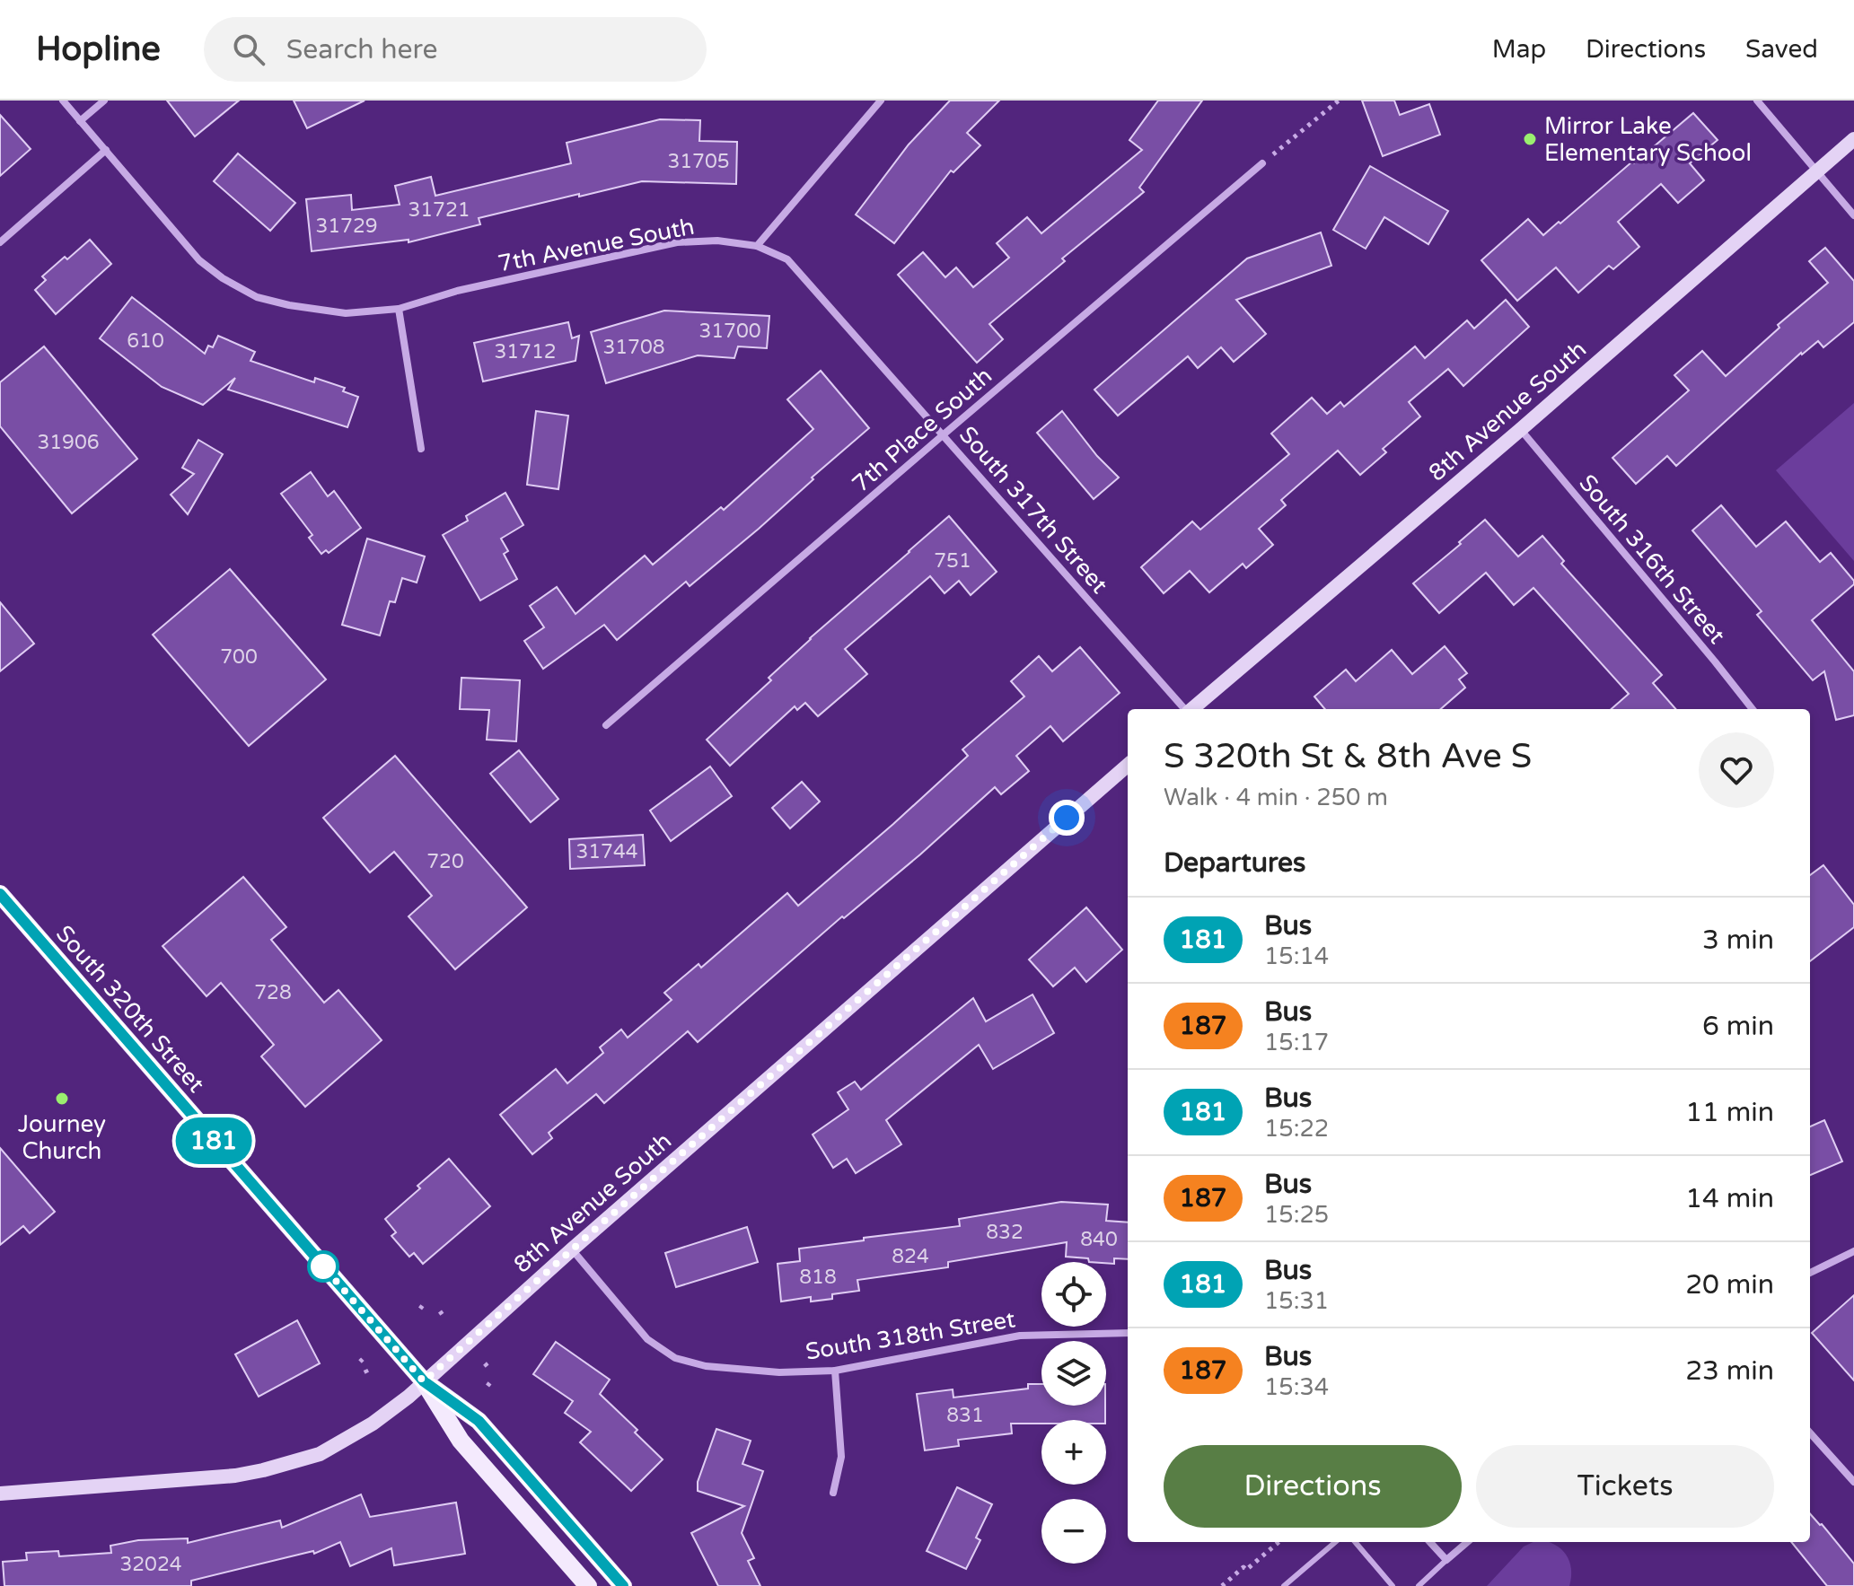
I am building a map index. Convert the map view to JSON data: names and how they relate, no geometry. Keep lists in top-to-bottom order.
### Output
{
  "streets": {
    "main road": ["South 320th Street"],
    "street": [
      "7th Avenue South",
      "8th Avenue South",
      "7th Place South",
      "South 317th Street",
      "South 316th Street",
      "South 318th Street"
    ]
  },
  "crossings": [
    ["7th Avenue South", "South 317th Street"],
    ["8th Avenue South", "South 316th Street"],
    ["8th Avenue South", "South 320th Street"],
    ["8th Avenue South", "South 318th Street"],
    ["7th Place South", "South 317th Street"]
  ],
  "places": ["Mirror Lake Elementary School", "Journey Church"],
  "lines": ["bus line 181"],
  "house_numbers": [
    "31705",
    "31721",
    "31729",
    "31700",
    "610",
    "31708",
    "31712",
    "31906",
    "751",
    "700",
    "31744",
    "720",
    "728",
    "832",
    "840",
    "824",
    "818",
    "831",
    "32024"
  ],
  "page": {
    "header": "Hopline",
    "search": "Search here",
    "nav": ["Map", "Directions", "Saved"],
    "on_map": "181",
    "heading": [
      ["S 320th St & 8th Ave S", "Walk · 4 min · 250 m"],
      "Departures"
    ],
    "list": [
      {
        "mark": "181",
        "name": "Bus",
        "note": "15:14",
        "value": "3 min"
      },
      {
        "mark": "187",
        "name": "Bus",
        "note": "15:17",
        "value": "6 min"
      },
      {
        "mark": "181",
        "name": "Bus",
        "note": "15:22",
        "value": "11 min"
      },
      {
        "mark": "187",
        "name": "Bus",
        "note": "15:25",
        "value": "14 min"
      },
      {
        "mark": "181",
        "name": "Bus",
        "note": "15:31",
        "value": "20 min"
      },
      {
        "mark": "187",
        "name": "Bus",
        "note": "15:34",
        "value": "23 min"
      }
    ],
    "map_buttons": ["+", "−"],
    "buttons": ["Directions", "Tickets"]
  }
}
